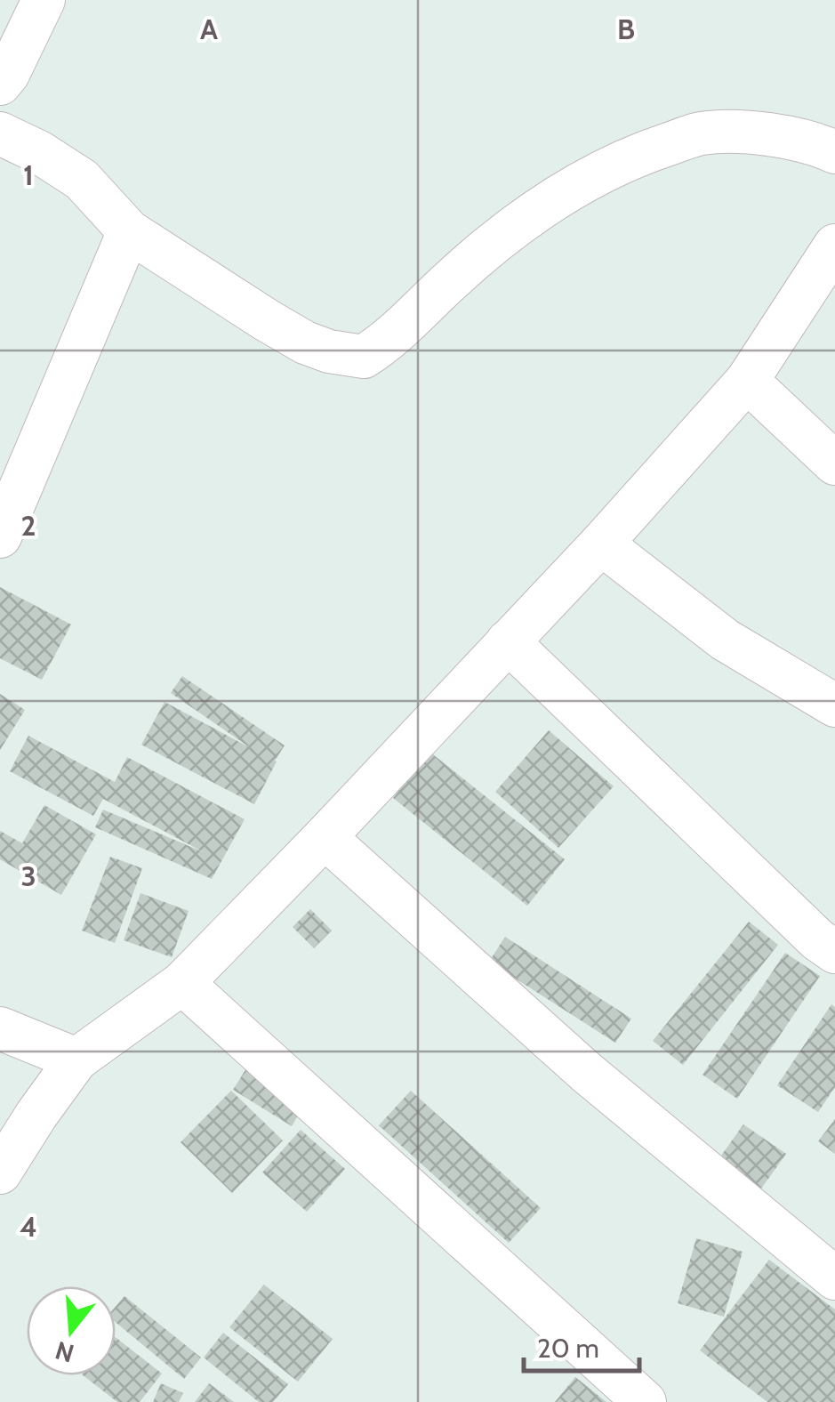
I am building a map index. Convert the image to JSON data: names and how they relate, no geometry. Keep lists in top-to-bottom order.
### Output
{
  "scale_bar": "20 m",
  "north": "bottom",
  "grid": {
    "columns": ["A", "B"],
    "rows": [
      "1",
      "2",
      "3",
      "4"
    ]
  }
}
